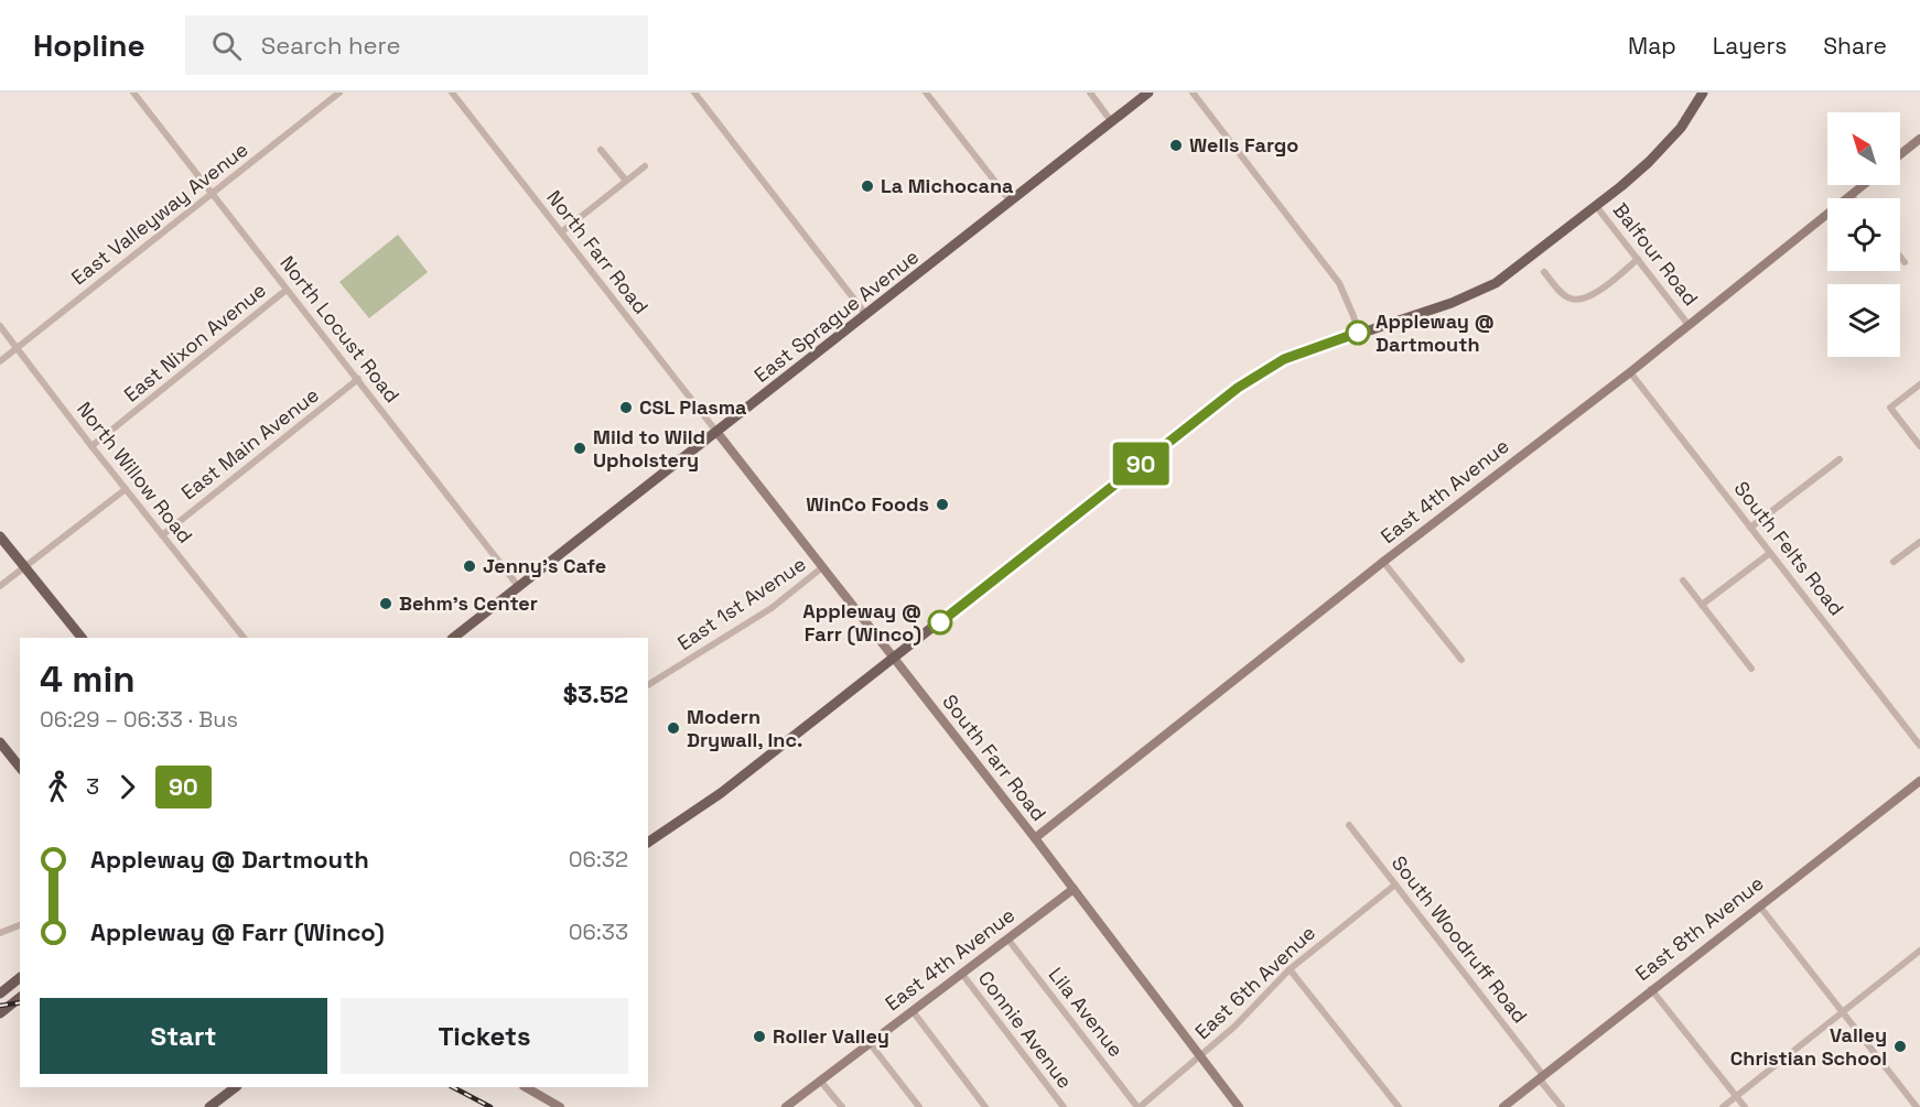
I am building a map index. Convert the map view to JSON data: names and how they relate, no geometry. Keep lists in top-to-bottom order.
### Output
{
  "streets": {
    "main road": ["East Sprague Avenue"],
    "street": [
      "East Valleyway Avenue",
      "North Farr Road",
      "Balfour Road",
      "North Locust Road",
      "East Nixon Avenue",
      "East Main Avenue",
      "North Willow Road",
      "East 4th Avenue",
      "South Felts Road",
      "East 1st Avenue",
      "South Farr Road",
      "East 8th Avenue",
      "South Woodruff Road",
      "East 6th Avenue",
      "Lila Avenue",
      "Connie Avenue"
    ]
  },
  "crossings": [
    ["East Valleyway Avenue", "North Locust Road"],
    ["East Valleyway Avenue", "North Willow Road"],
    ["North Farr Road", "East Sprague Avenue"],
    ["North Farr Road", "South Farr Road"],
    ["Balfour Road", "East 4th Avenue"],
    ["East Sprague Avenue", "North Locust Road"],
    ["East Sprague Avenue", "South Farr Road"],
    ["North Locust Road", "East Nixon Avenue"],
    ["North Locust Road", "East Main Avenue"],
    ["East Nixon Avenue", "North Willow Road"],
    ["East Main Avenue", "North Willow Road"],
    ["East 4th Avenue", "South Felts Road"],
    ["East 4th Avenue", "South Farr Road"],
    ["East 4th Avenue", "Lila Avenue"],
    ["East 4th Avenue", "Connie Avenue"],
    ["East 1st Avenue", "South Farr Road"],
    ["South Farr Road", "East 6th Avenue"],
    ["East 8th Avenue", "South Woodruff Road"],
    ["South Woodruff Road", "East 6th Avenue"],
    ["East 6th Avenue", "Lila Avenue"]
  ],
  "places": [
    "Wells Fargo",
    "La Michocana",
    "Appleway @ Dartmouth",
    "CSL Plasma",
    "Mild to Wild Upholstery",
    "WinCo Foods",
    "Jenny's Cafe",
    "Behm's Center",
    "Appleway @ Farr (Winco)",
    "Modern Drywall, Inc.",
    "Roller Valley",
    "Valley Christian School"
  ],
  "lines": ["bus line 90"],
  "north": "top left",
  "page": {
    "header": "Hopline",
    "search": "Search here",
    "nav": ["Map", "Layers", "Share"],
    "on_map": "90",
    "heading": ["4 min", "06:29 – 06:33 · Bus", "$3.52"],
    "legs": ["3", "90"],
    "list": [
      {
        "name": "Appleway @ Dartmouth",
        "value": "06:32"
      },
      {
        "name": "Appleway @ Farr (Winco)",
        "value": "06:33"
      }
    ],
    "buttons": ["Start", "Tickets"]
  }
}
